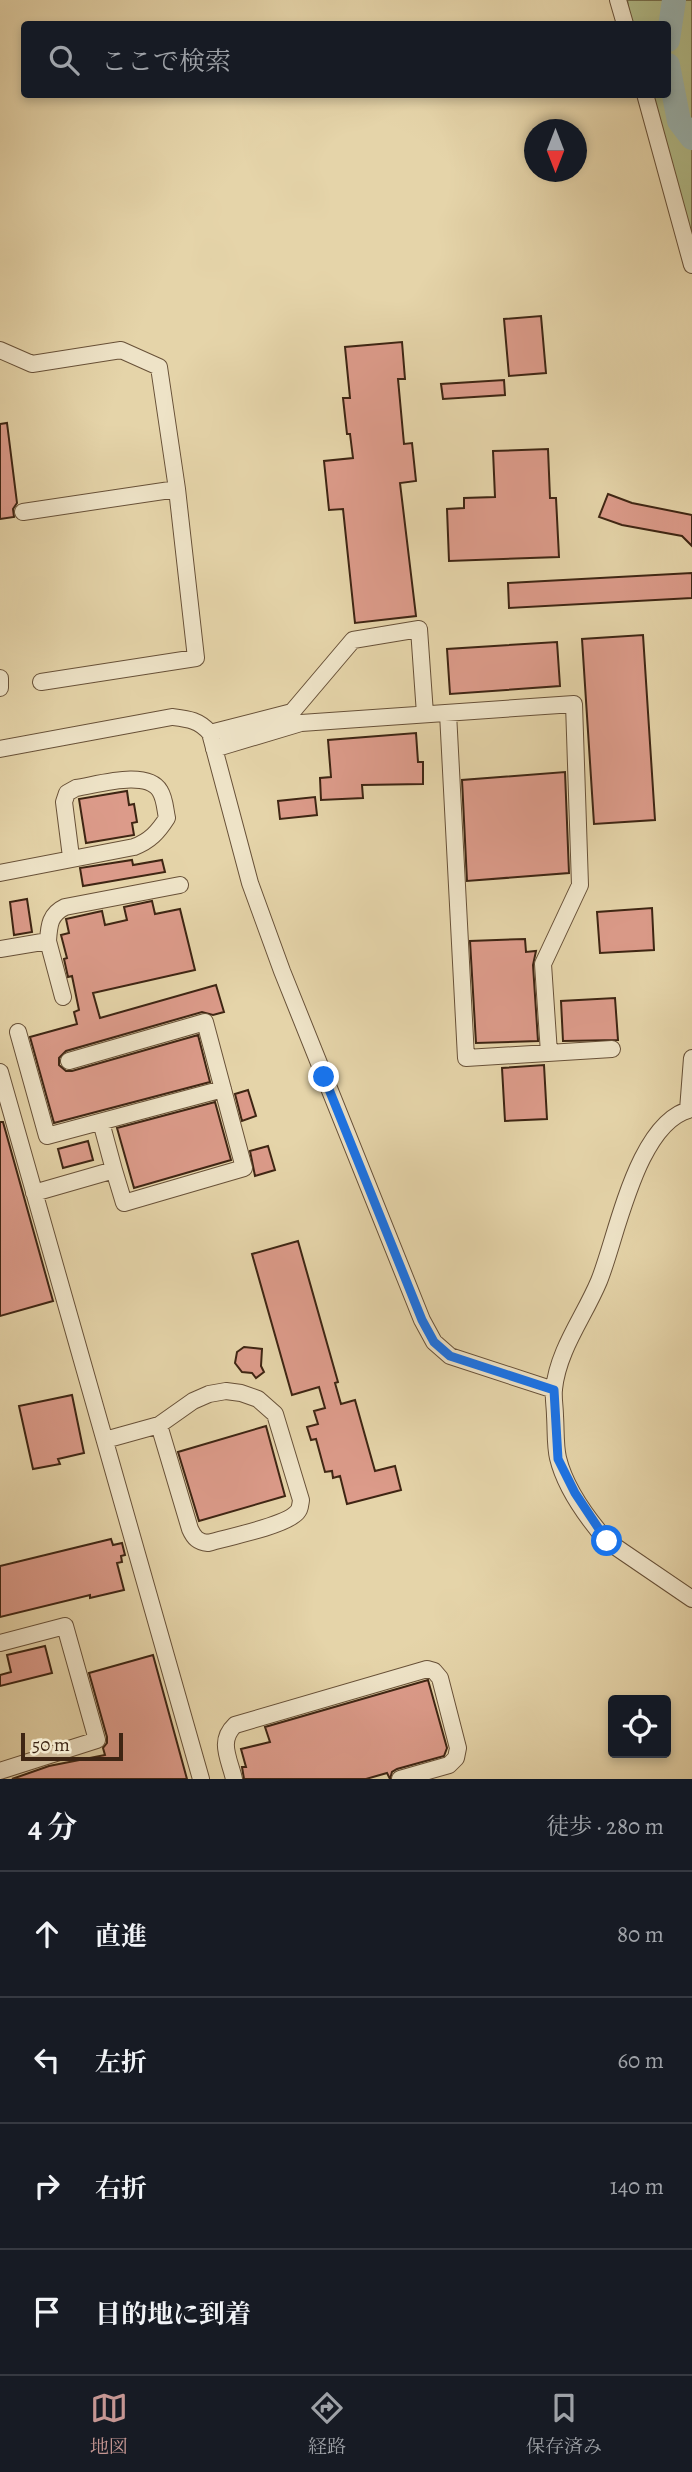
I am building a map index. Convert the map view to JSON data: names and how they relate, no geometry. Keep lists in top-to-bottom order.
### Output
{
  "scale_bar": "50 m",
  "north": "bottom",
  "page": {
    "search": "ここで検索",
    "scale": "50 m",
    "heading": ["4 分", "徒歩 · 280 m"],
    "list": [
      ["直進", "80 m"],
      ["左折", "60 m"],
      ["右折", "140 m"],
      "目的地に到着"
    ],
    "nav": ["地図", "経路", "保存済み"]
  }
}
